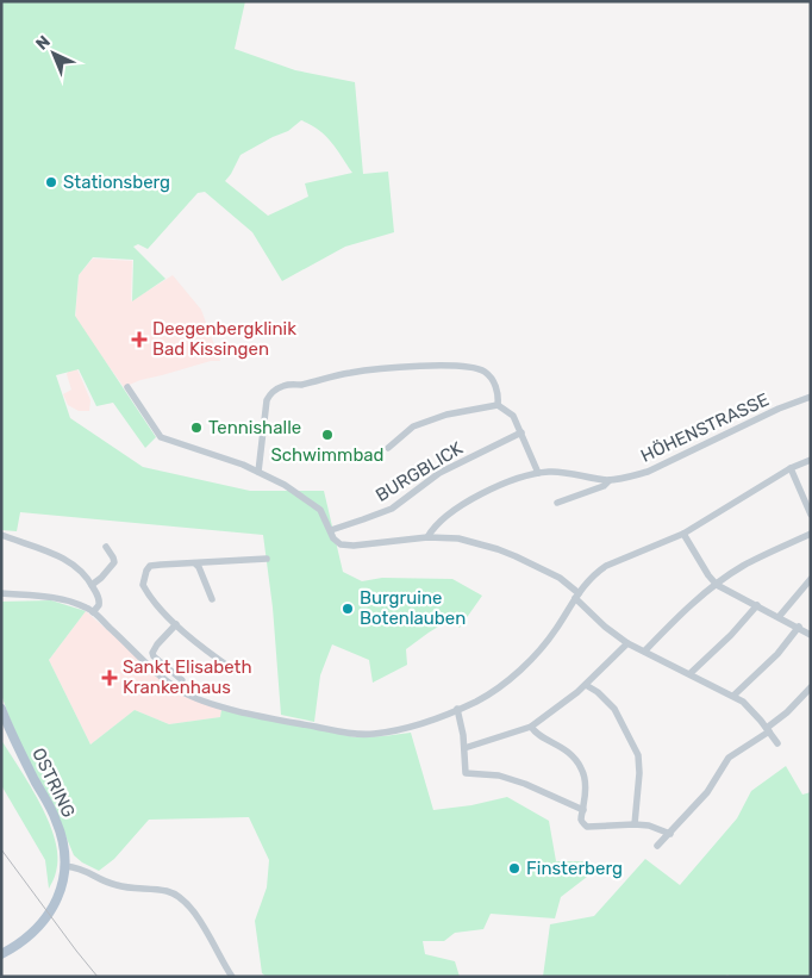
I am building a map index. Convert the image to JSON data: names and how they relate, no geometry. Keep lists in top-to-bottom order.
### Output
{
  "streets": {
    "main road": ["OSTRING"],
    "street": ["HÖHENSTRASSE", "BURGBLICK"]
  },
  "places": {
    "other": [
      "Stationsberg",
      "Tennishalle",
      "Schwimmbad",
      "Burgruine Botenlauben",
      "Finsterberg"
    ],
    "health": ["Deegenbergklinik Bad Kissingen", "Sankt Elisabeth Krankenhaus"]
  },
  "north": "top left"
}
